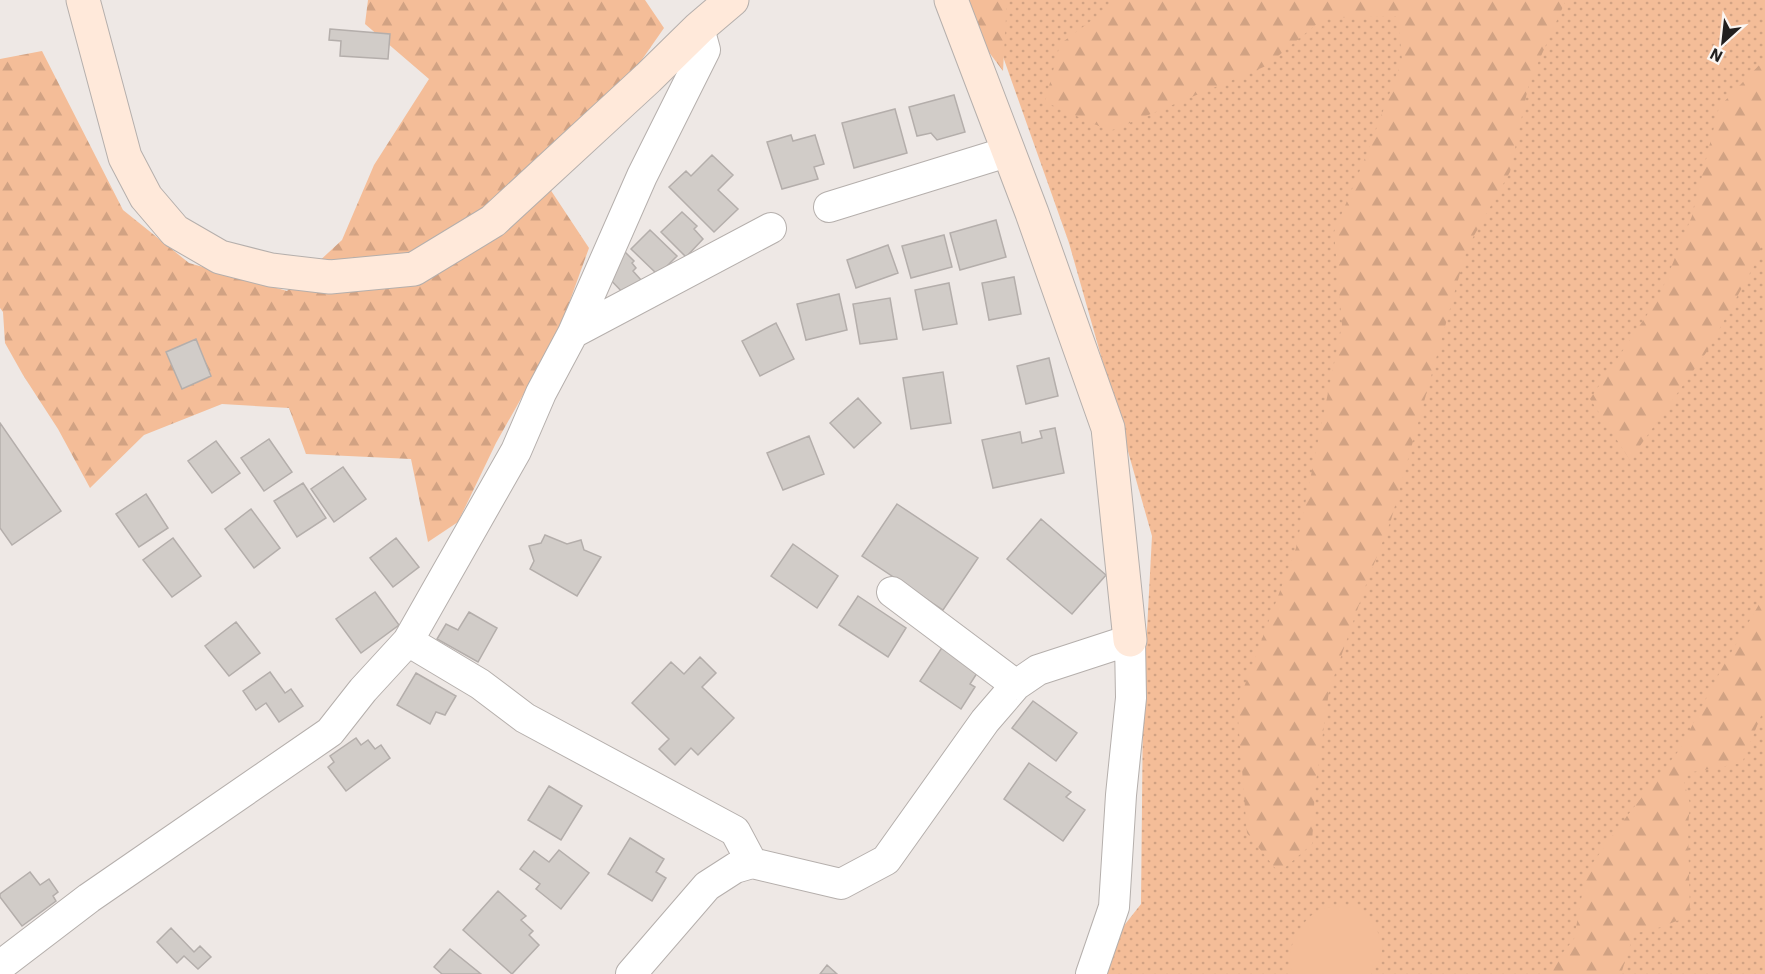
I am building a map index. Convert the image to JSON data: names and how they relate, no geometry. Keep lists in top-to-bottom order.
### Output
{
  "north": "bottom left"
}
